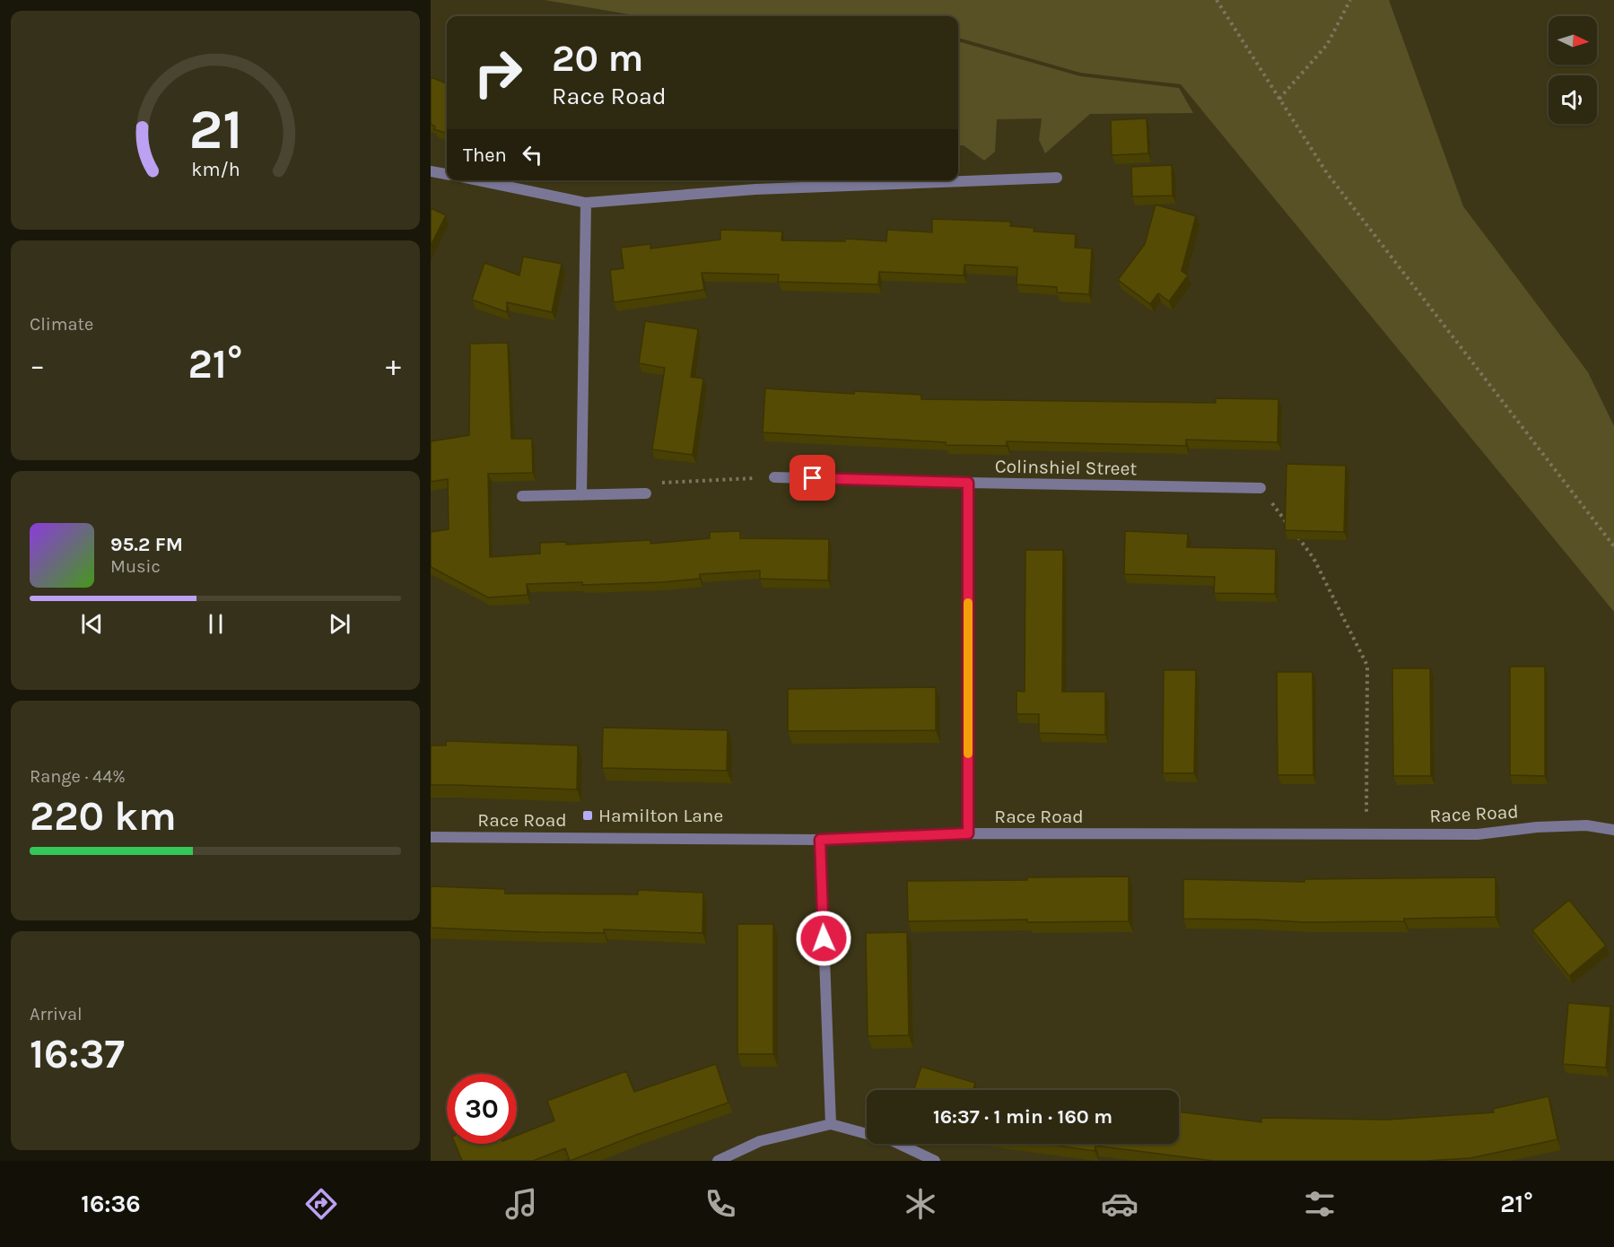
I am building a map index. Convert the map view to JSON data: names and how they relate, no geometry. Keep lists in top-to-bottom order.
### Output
{
  "streets": {
    "street": ["Colinshiel Street", "Race Road"]
  },
  "places": {
    "transit": ["Hamilton Lane"]
  },
  "north": "right",
  "page": {
    "turn": ["20 m", "Race Road"],
    "then": "Then",
    "tile": [
      "Climate",
      ["Range · 44%", "220 km"],
      ["Arrival", "16:37"]
    ],
    "heat": ["−", "21°", "+"],
    "song": ["95.2 FM", "Music"],
    "limit": "30",
    "trip": "16:37 · 1 min · 160 m",
    "tabs": ["16:36", "21°"],
    "gauge": ["21", "km/h"]
  }
}
